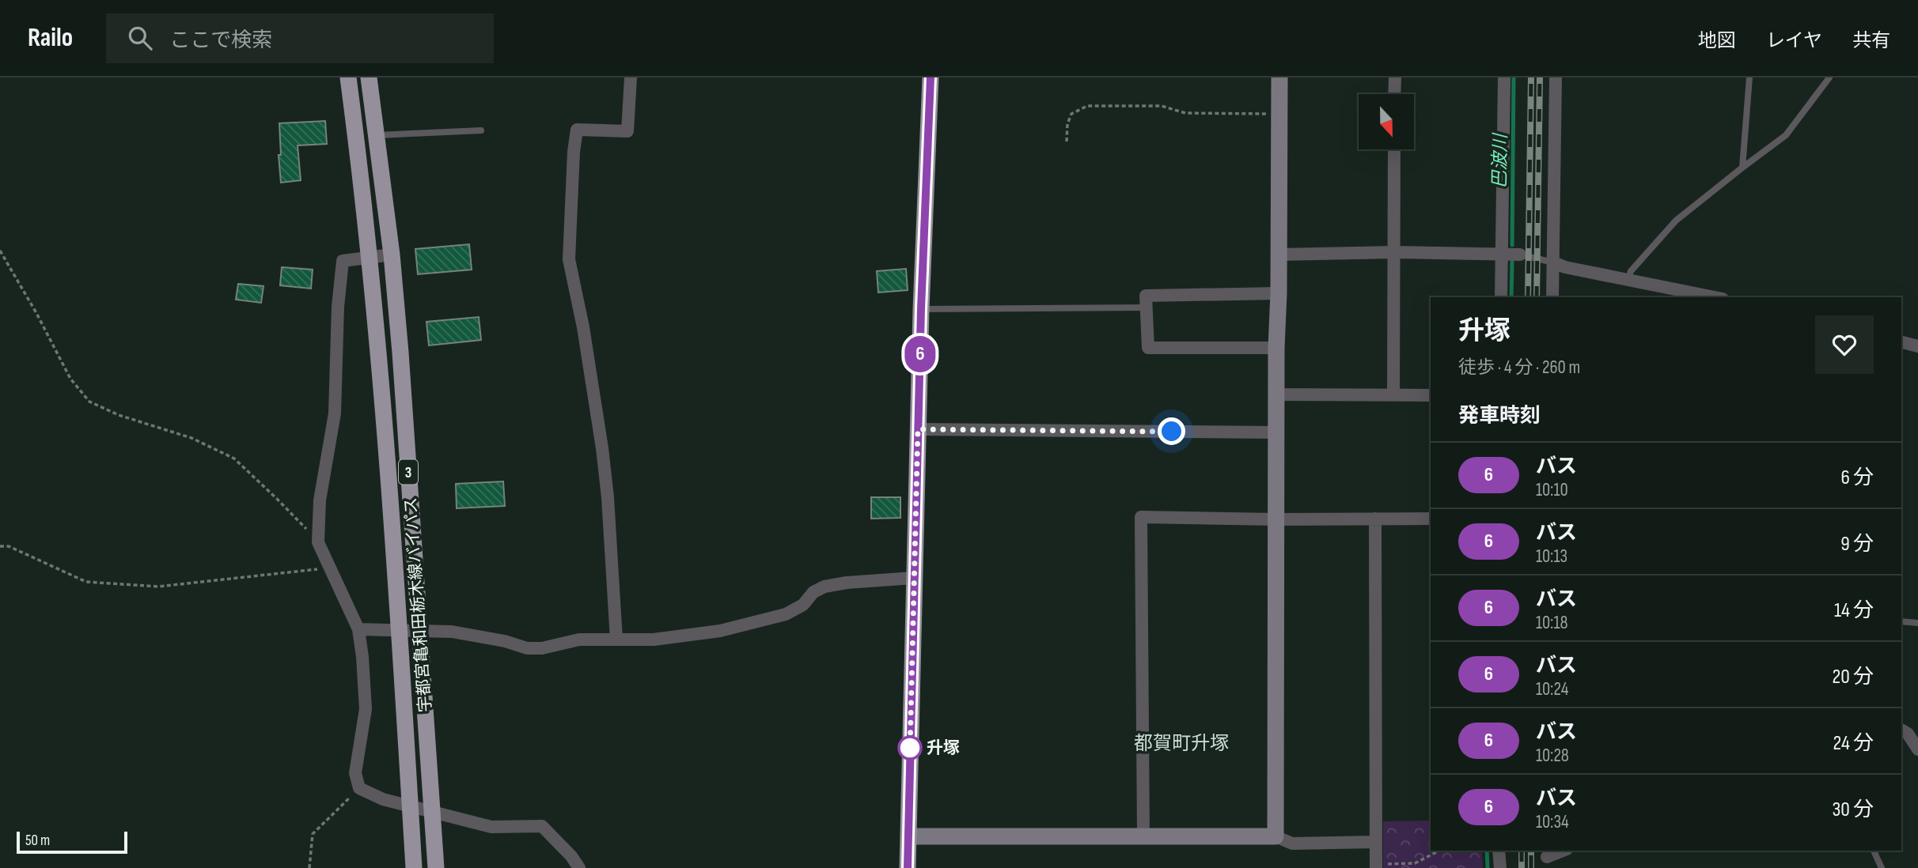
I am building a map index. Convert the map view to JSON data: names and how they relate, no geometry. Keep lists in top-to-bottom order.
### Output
{
  "streets": {
    "main road": ["3", "宇都宮亀和田栃木線バイパス"]
  },
  "districts": ["都賀町升塚"],
  "water": ["巴波川"],
  "places": ["升塚"],
  "lines": ["bus line 6"],
  "scale_bar": "50 m",
  "north": "bottom",
  "page": {
    "header": "Railo",
    "search": "ここで検索",
    "nav": ["地図", "レイヤ", "共有"],
    "on_map": "6",
    "heading": [
      ["升塚", "徒歩 · 4 分 · 260 m"],
      "発車時刻"
    ],
    "list": [
      {
        "mark": "6",
        "name": "バス",
        "note": "10:10",
        "value": "6 分"
      },
      {
        "mark": "6",
        "name": "バス",
        "note": "10:13",
        "value": "9 分"
      },
      {
        "mark": "6",
        "name": "バス",
        "note": "10:18",
        "value": "14 分"
      },
      {
        "mark": "6",
        "name": "バス",
        "note": "10:24",
        "value": "20 分"
      },
      {
        "mark": "6",
        "name": "バス",
        "note": "10:28",
        "value": "24 分"
      },
      {
        "mark": "6",
        "name": "バス",
        "note": "10:34",
        "value": "30 分"
      }
    ],
    "scale": "50 m"
  }
}
